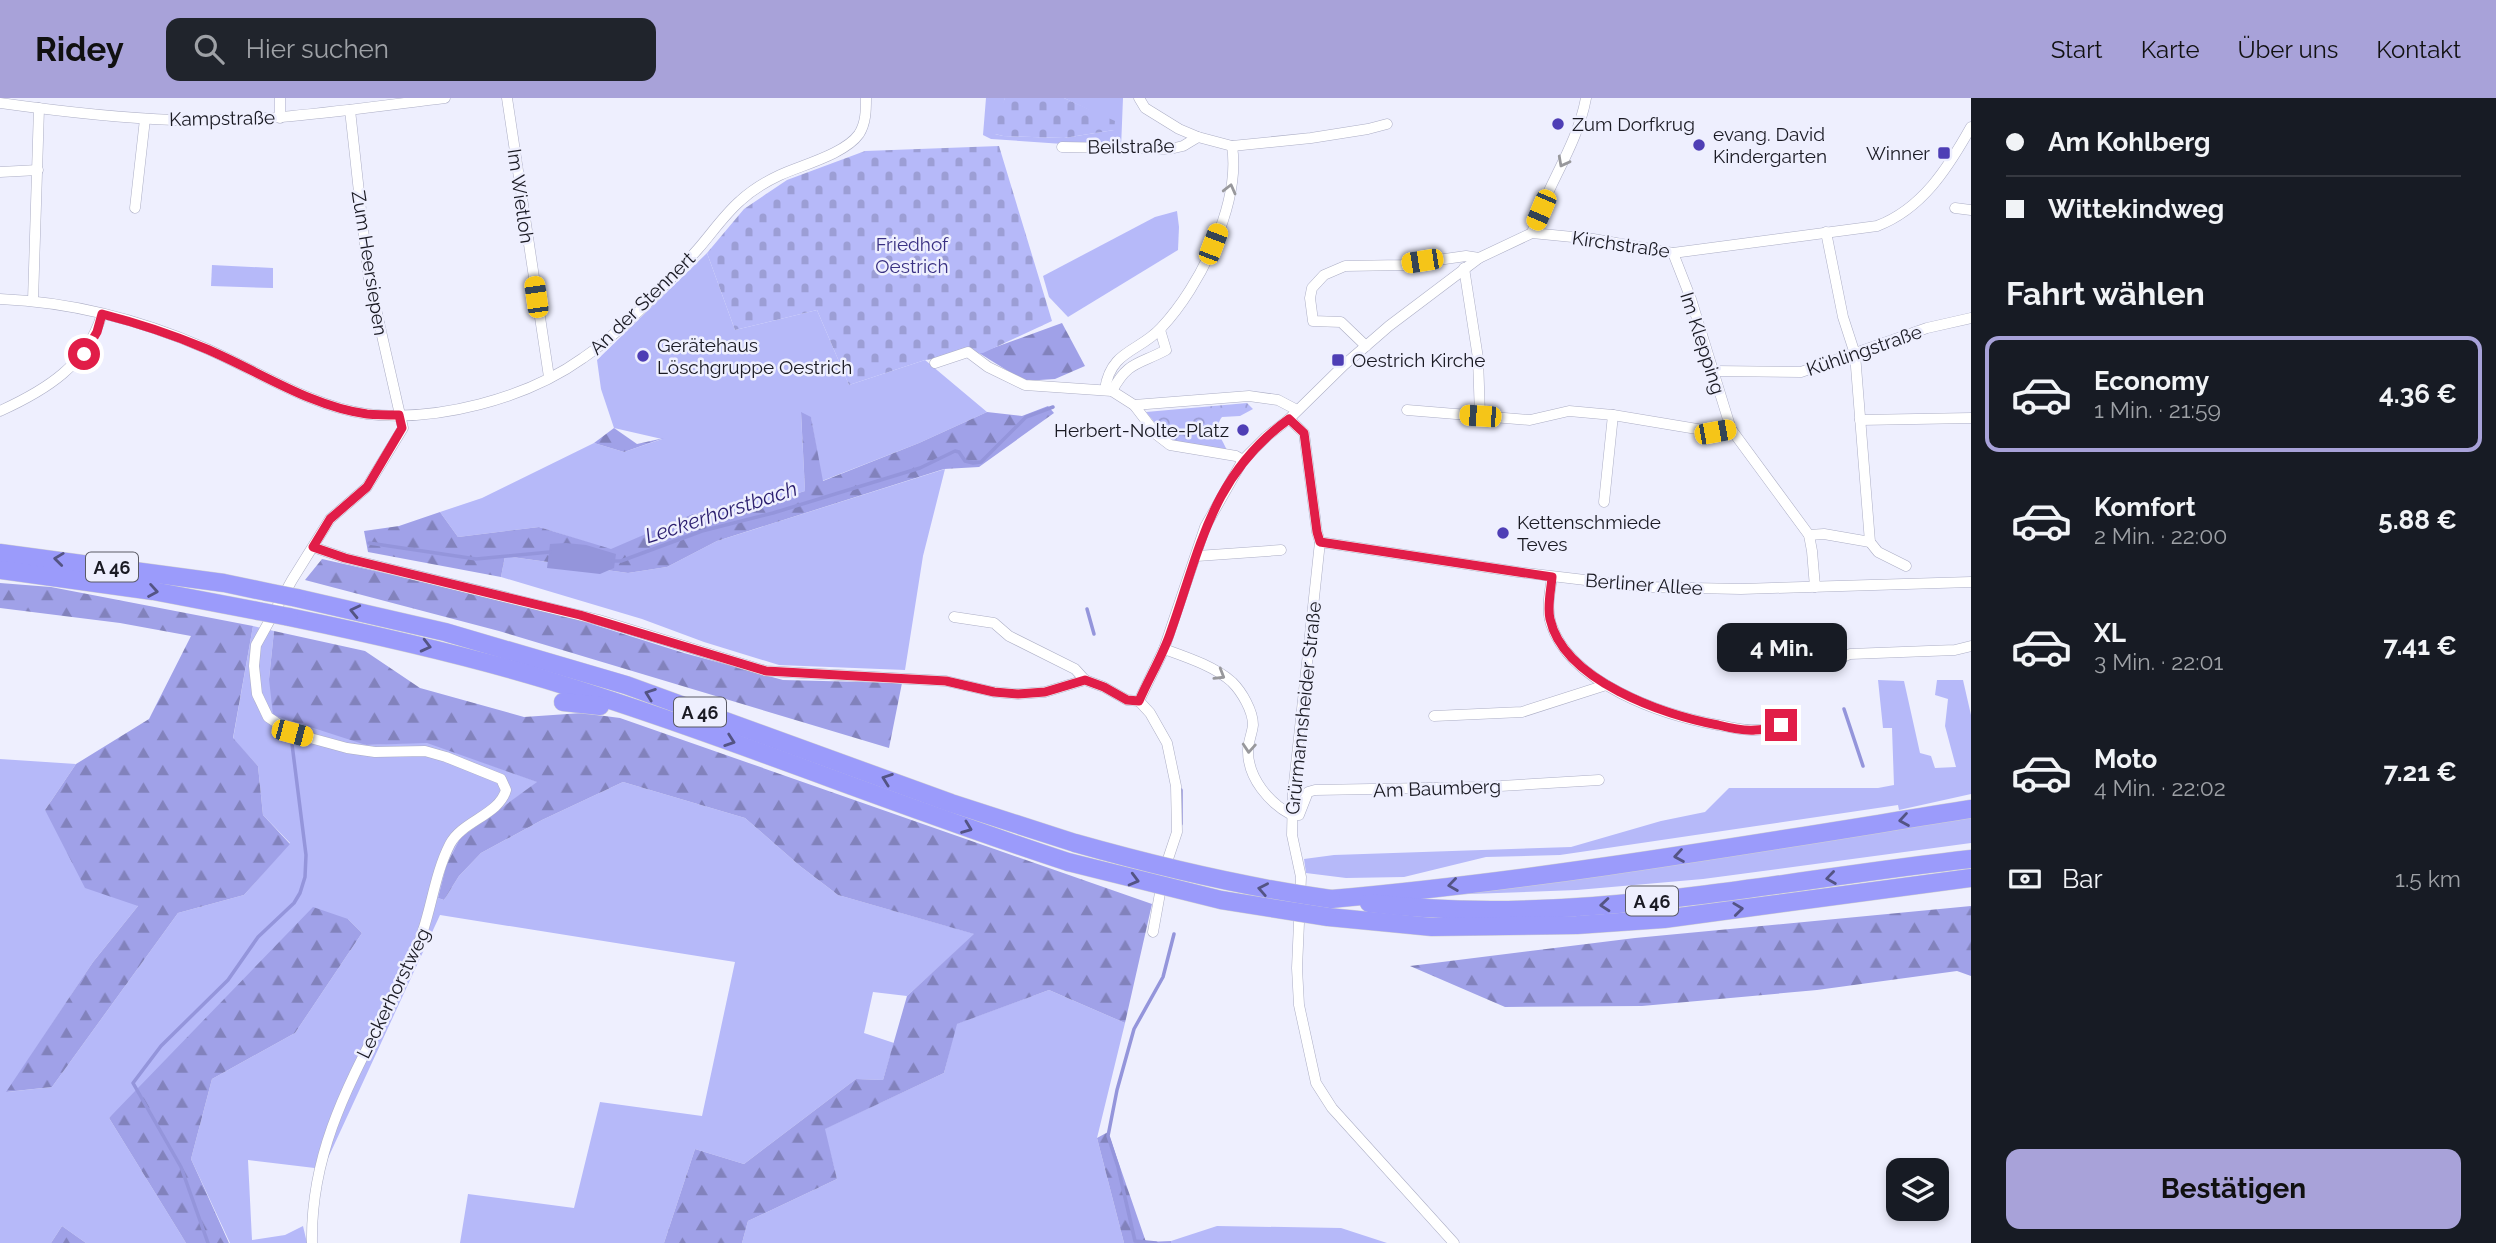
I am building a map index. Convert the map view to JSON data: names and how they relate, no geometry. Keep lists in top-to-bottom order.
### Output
{
  "streets": {
    "highway": ["A 46"],
    "street": [
      "Kampstraße",
      "Beilstraße",
      "Im Wietloh",
      "Kirchstraße",
      "Zum Heersiepen",
      "An der Stennert",
      "Im Klepping",
      "Kühlingstraße",
      "Berliner Allee",
      "Grürmannsheider Straße",
      "Am Baumberg",
      "Leckerhorstweg"
    ]
  },
  "crossings": [
    ["Kampstraße", "Zum Heersiepen"],
    ["Im Wietloh", "An der Stennert"],
    ["Kirchstraße", "Im Klepping"],
    ["Zum Heersiepen", "An der Stennert"],
    ["Zum Heersiepen", "Leckerhorstweg"],
    ["An der Stennert", "Leckerhorstweg"],
    ["Im Klepping", "Kühlingstraße"],
    ["Im Klepping", "Berliner Allee"],
    ["Berliner Allee", "Grürmannsheider Straße"],
    ["Grürmannsheider Straße", "Am Baumberg"]
  ],
  "water": ["Leckerhorstbach"],
  "parks": ["Friedhof Oestrich"],
  "places": {
    "other": [
      "Zum Dorfkrug",
      "evang. David Kindergarten",
      "Gerätehaus Löschgruppe Oestrich",
      "Herbert-Nolte-Platz",
      "Kettenschmiede Teves"
    ],
    "transit": ["Winner", "Oestrich Kirche"]
  },
  "page": {
    "header": "Ridey",
    "search": "Hier suchen",
    "nav": [
      "Start",
      "Karte",
      "Über uns",
      "Kontakt"
    ],
    "banner": ["Am Kohlberg", "Wittekindweg"],
    "heading": "Fahrt wählen",
    "list": [
      {
        "name": "Economy",
        "note": "1 Min. · 21:59",
        "value": "4.36 €"
      },
      {
        "name": "Komfort",
        "note": "2 Min. · 22:00",
        "value": "5.88 €"
      },
      {
        "name": "XL",
        "note": "3 Min. · 22:01",
        "value": "7.41 €"
      },
      {
        "name": "Moto",
        "note": "4 Min. · 22:02",
        "value": "7.21 €"
      }
    ],
    "bubble": "4 Min.",
    "pay": ["Bar", "1.5 km"],
    "buttons": "Bestätigen"
  }
}
